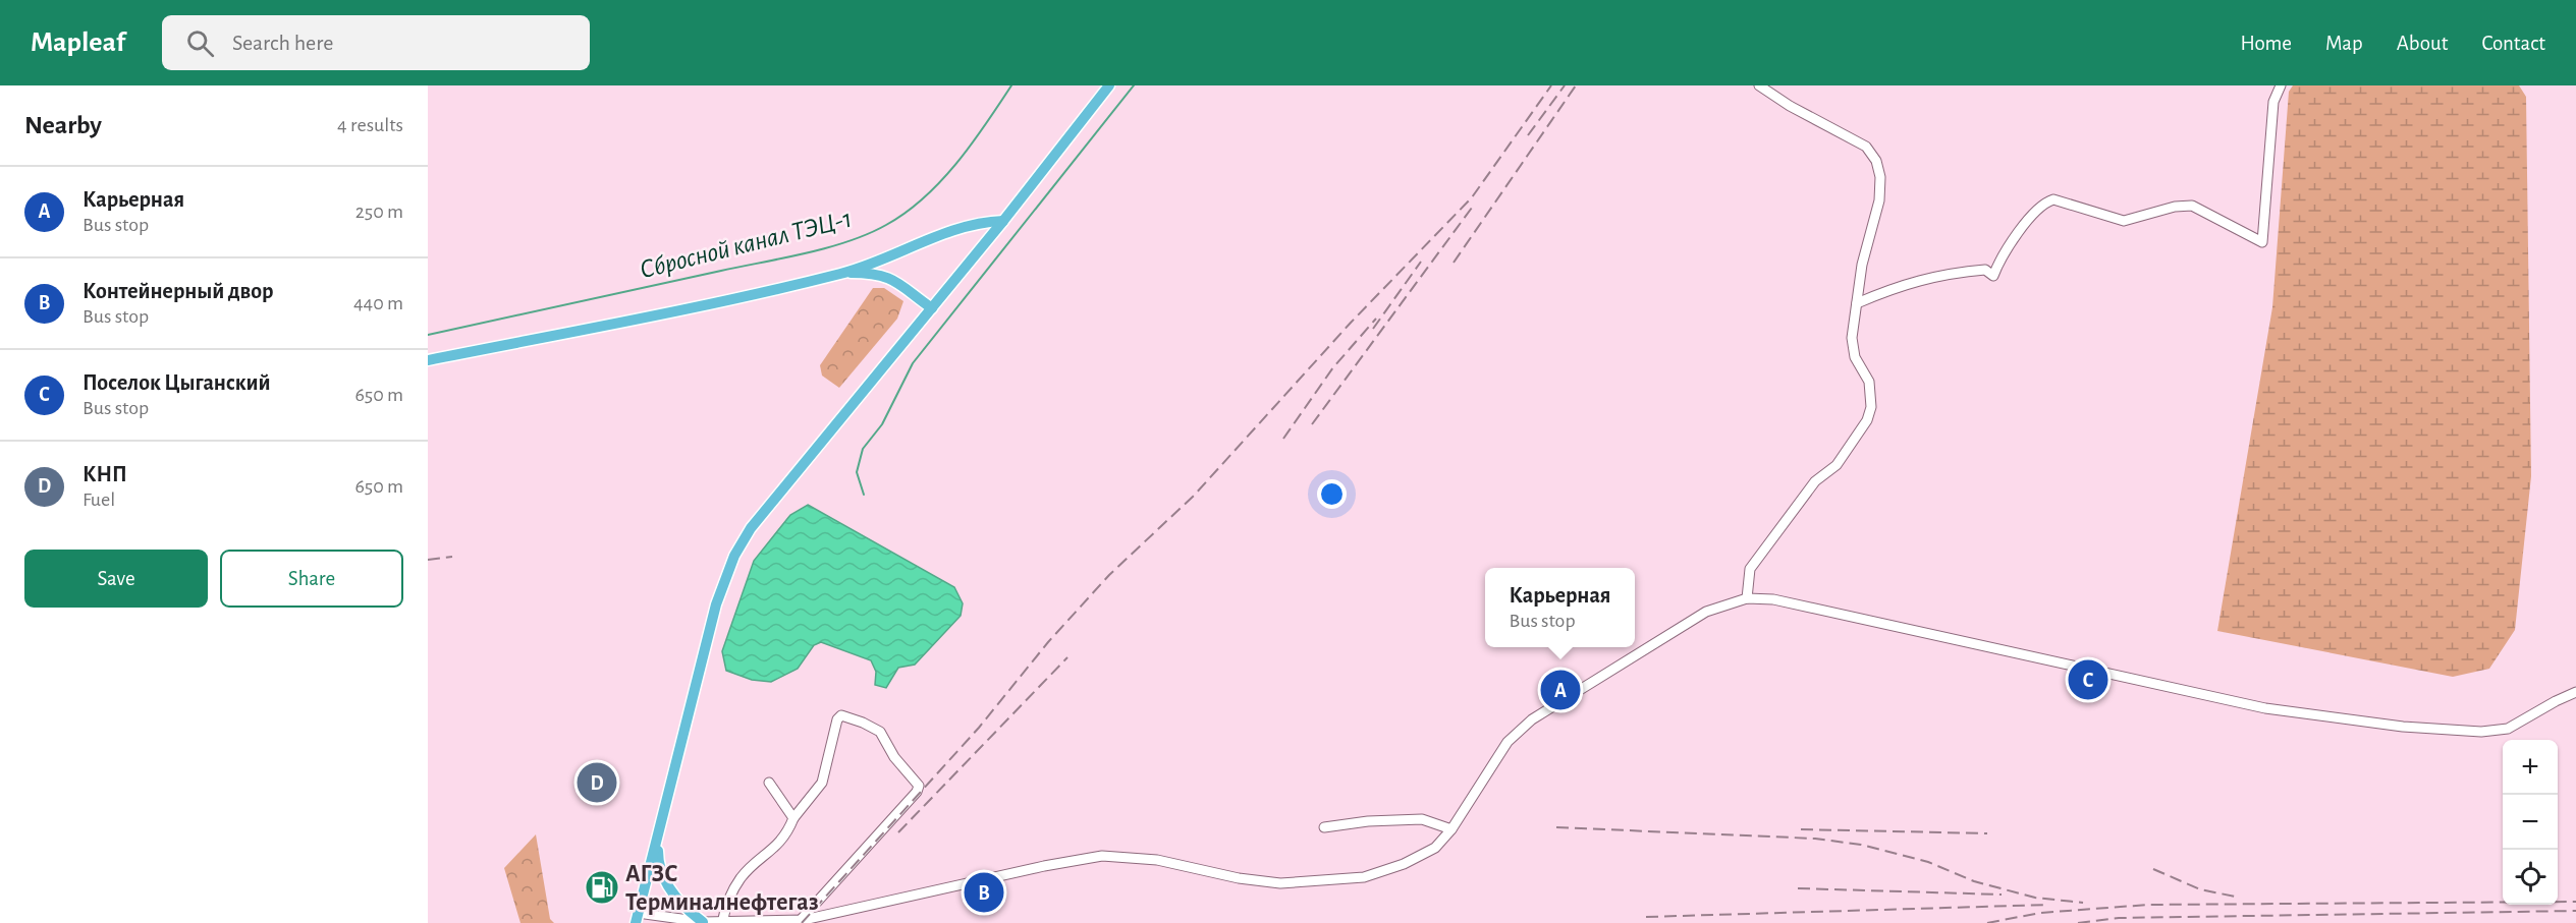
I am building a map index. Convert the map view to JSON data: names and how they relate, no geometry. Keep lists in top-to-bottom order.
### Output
{
  "water": ["Сбросной канал ТЭЦ-1"],
  "places": {
    "fuel station": ["АГЗС Терминалнефтегаз"]
  },
  "page": {
    "header": "Mapleaf",
    "search": "Search here",
    "nav": [
      "Home",
      "Map",
      "About",
      "Contact"
    ],
    "heading": ["Nearby", "4 results"],
    "list": [
      {
        "mark": "A",
        "name": "Карьерная",
        "note": "Bus stop",
        "value": "250 m"
      },
      {
        "mark": "B",
        "name": "Контейнерный двор",
        "note": "Bus stop",
        "value": "440 m"
      },
      {
        "mark": "C",
        "name": "Поселок Цыганский",
        "note": "Bus stop",
        "value": "650 m"
      },
      {
        "mark": "D",
        "name": "КНП",
        "note": "Fuel",
        "value": "650 m"
      }
    ],
    "buttons": ["Save", "Share"],
    "popup": ["Карьерная", "Bus stop"],
    "pins": [
      "C",
      "A",
      "D",
      "B"
    ],
    "map_buttons": ["+", "−"]
  }
}
